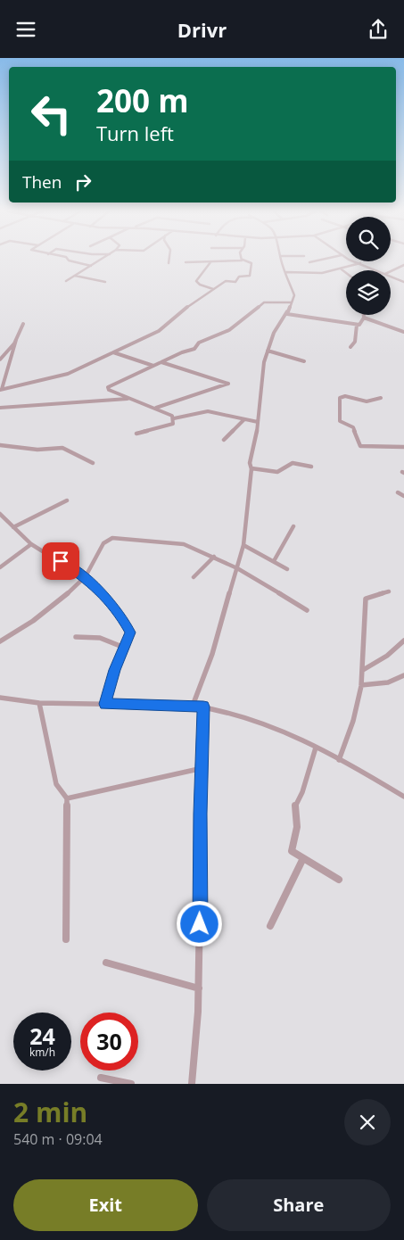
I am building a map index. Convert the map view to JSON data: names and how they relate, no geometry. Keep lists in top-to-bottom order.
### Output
{
  "page": {
    "header": "Drivr",
    "turn": ["200 m", "Turn left"],
    "then": "Then",
    "speed": "24 km/h",
    "limit": "30",
    "heading": ["2 min", "540 m · 09:04"],
    "buttons": ["Exit", "Share"]
  }
}
